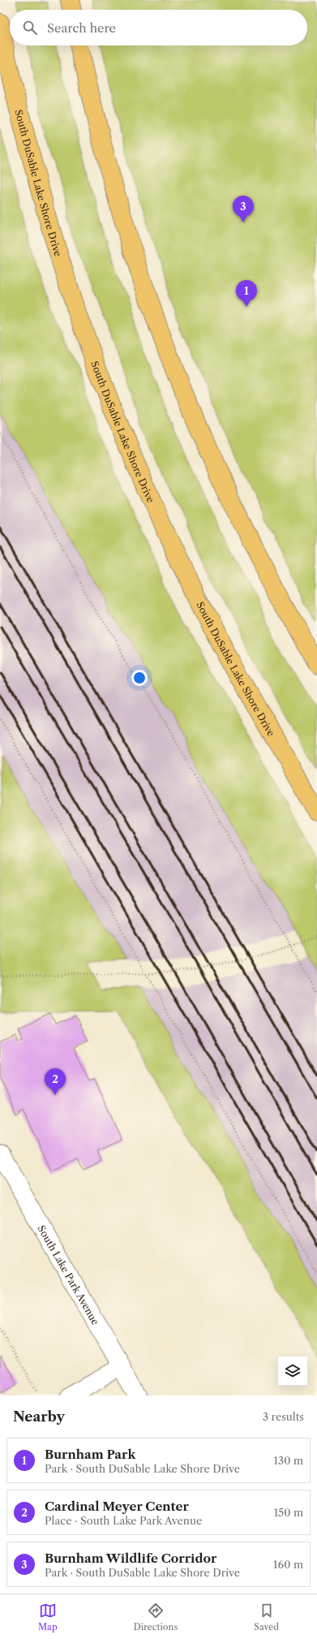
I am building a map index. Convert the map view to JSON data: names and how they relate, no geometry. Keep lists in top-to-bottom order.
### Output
{
  "streets": {
    "highway": ["South DuSable Lake Shore Drive"],
    "street": ["South Lake Park Avenue"]
  },
  "page": {
    "search": "Search here",
    "pins": ["3", "1", "2"],
    "heading": ["Nearby", "3 results"],
    "list": [
      {
        "mark": "1",
        "name": "Burnham Park",
        "note": "Park · South DuSable Lake Shore Drive",
        "value": "130 m"
      },
      {
        "mark": "2",
        "name": "Cardinal Meyer Center",
        "note": "Place · South Lake Park Avenue",
        "value": "150 m"
      },
      {
        "mark": "3",
        "name": "Burnham Wildlife Corridor",
        "note": "Park · South DuSable Lake Shore Drive",
        "value": "160 m"
      }
    ],
    "nav": ["Map", "Directions", "Saved"]
  }
}
